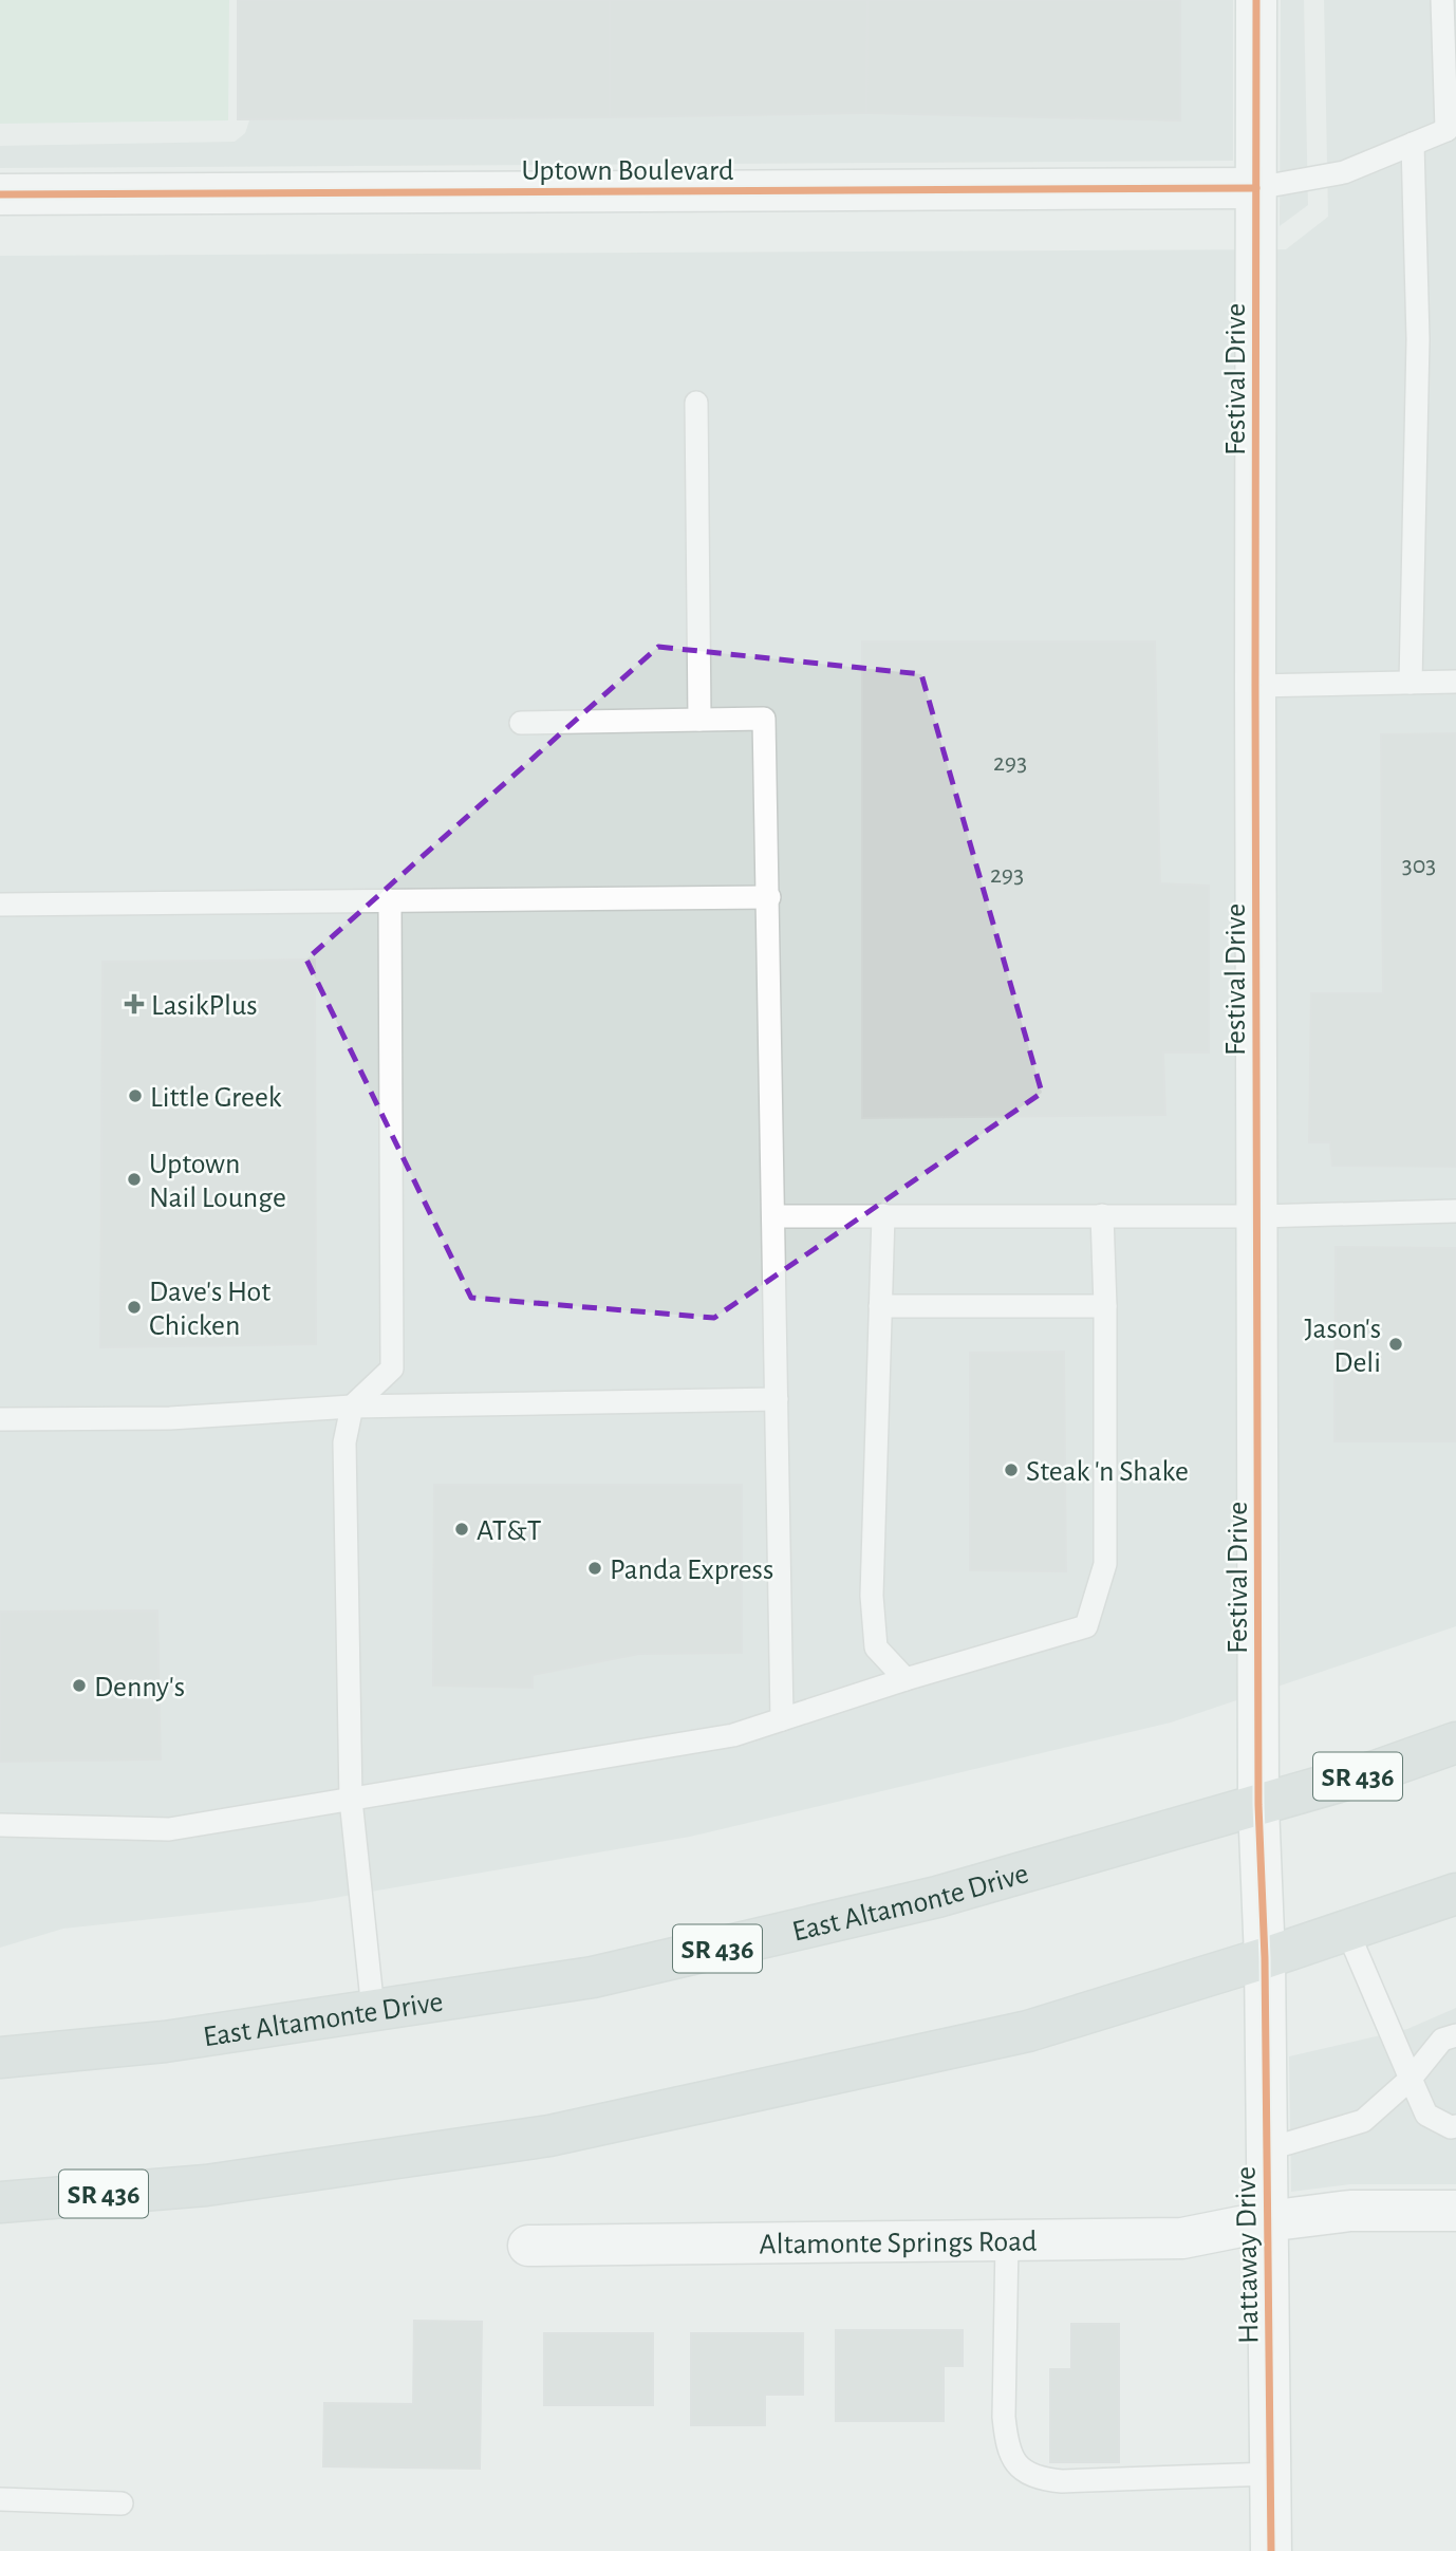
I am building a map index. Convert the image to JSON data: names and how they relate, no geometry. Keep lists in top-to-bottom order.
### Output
{
  "streets": {
    "main road": ["SR 436", "East Altamonte Drive"],
    "street": [
      "Uptown Boulevard",
      "Festival Drive",
      "Altamonte Springs Road",
      "Hattaway Drive"
    ]
  },
  "crossings": [
    ["Uptown Boulevard", "Festival Drive"],
    ["Festival Drive", "SR 436"],
    ["Festival Drive", "East Altamonte Drive"],
    ["Festival Drive", "Hattaway Drive"],
    ["SR 436", "Hattaway Drive"],
    ["Altamonte Springs Road", "Hattaway Drive"]
  ],
  "places": {
    "health": ["LasikPlus"],
    "other": [
      "Little Greek",
      "Uptown Nail Lounge",
      "Dave's Hot Chicken",
      "Jason's Deli",
      "Steak 'n Shake",
      "AT&T",
      "Panda Express",
      "Denny's"
    ]
  },
  "house_numbers": ["293", "303", "293"]
}
